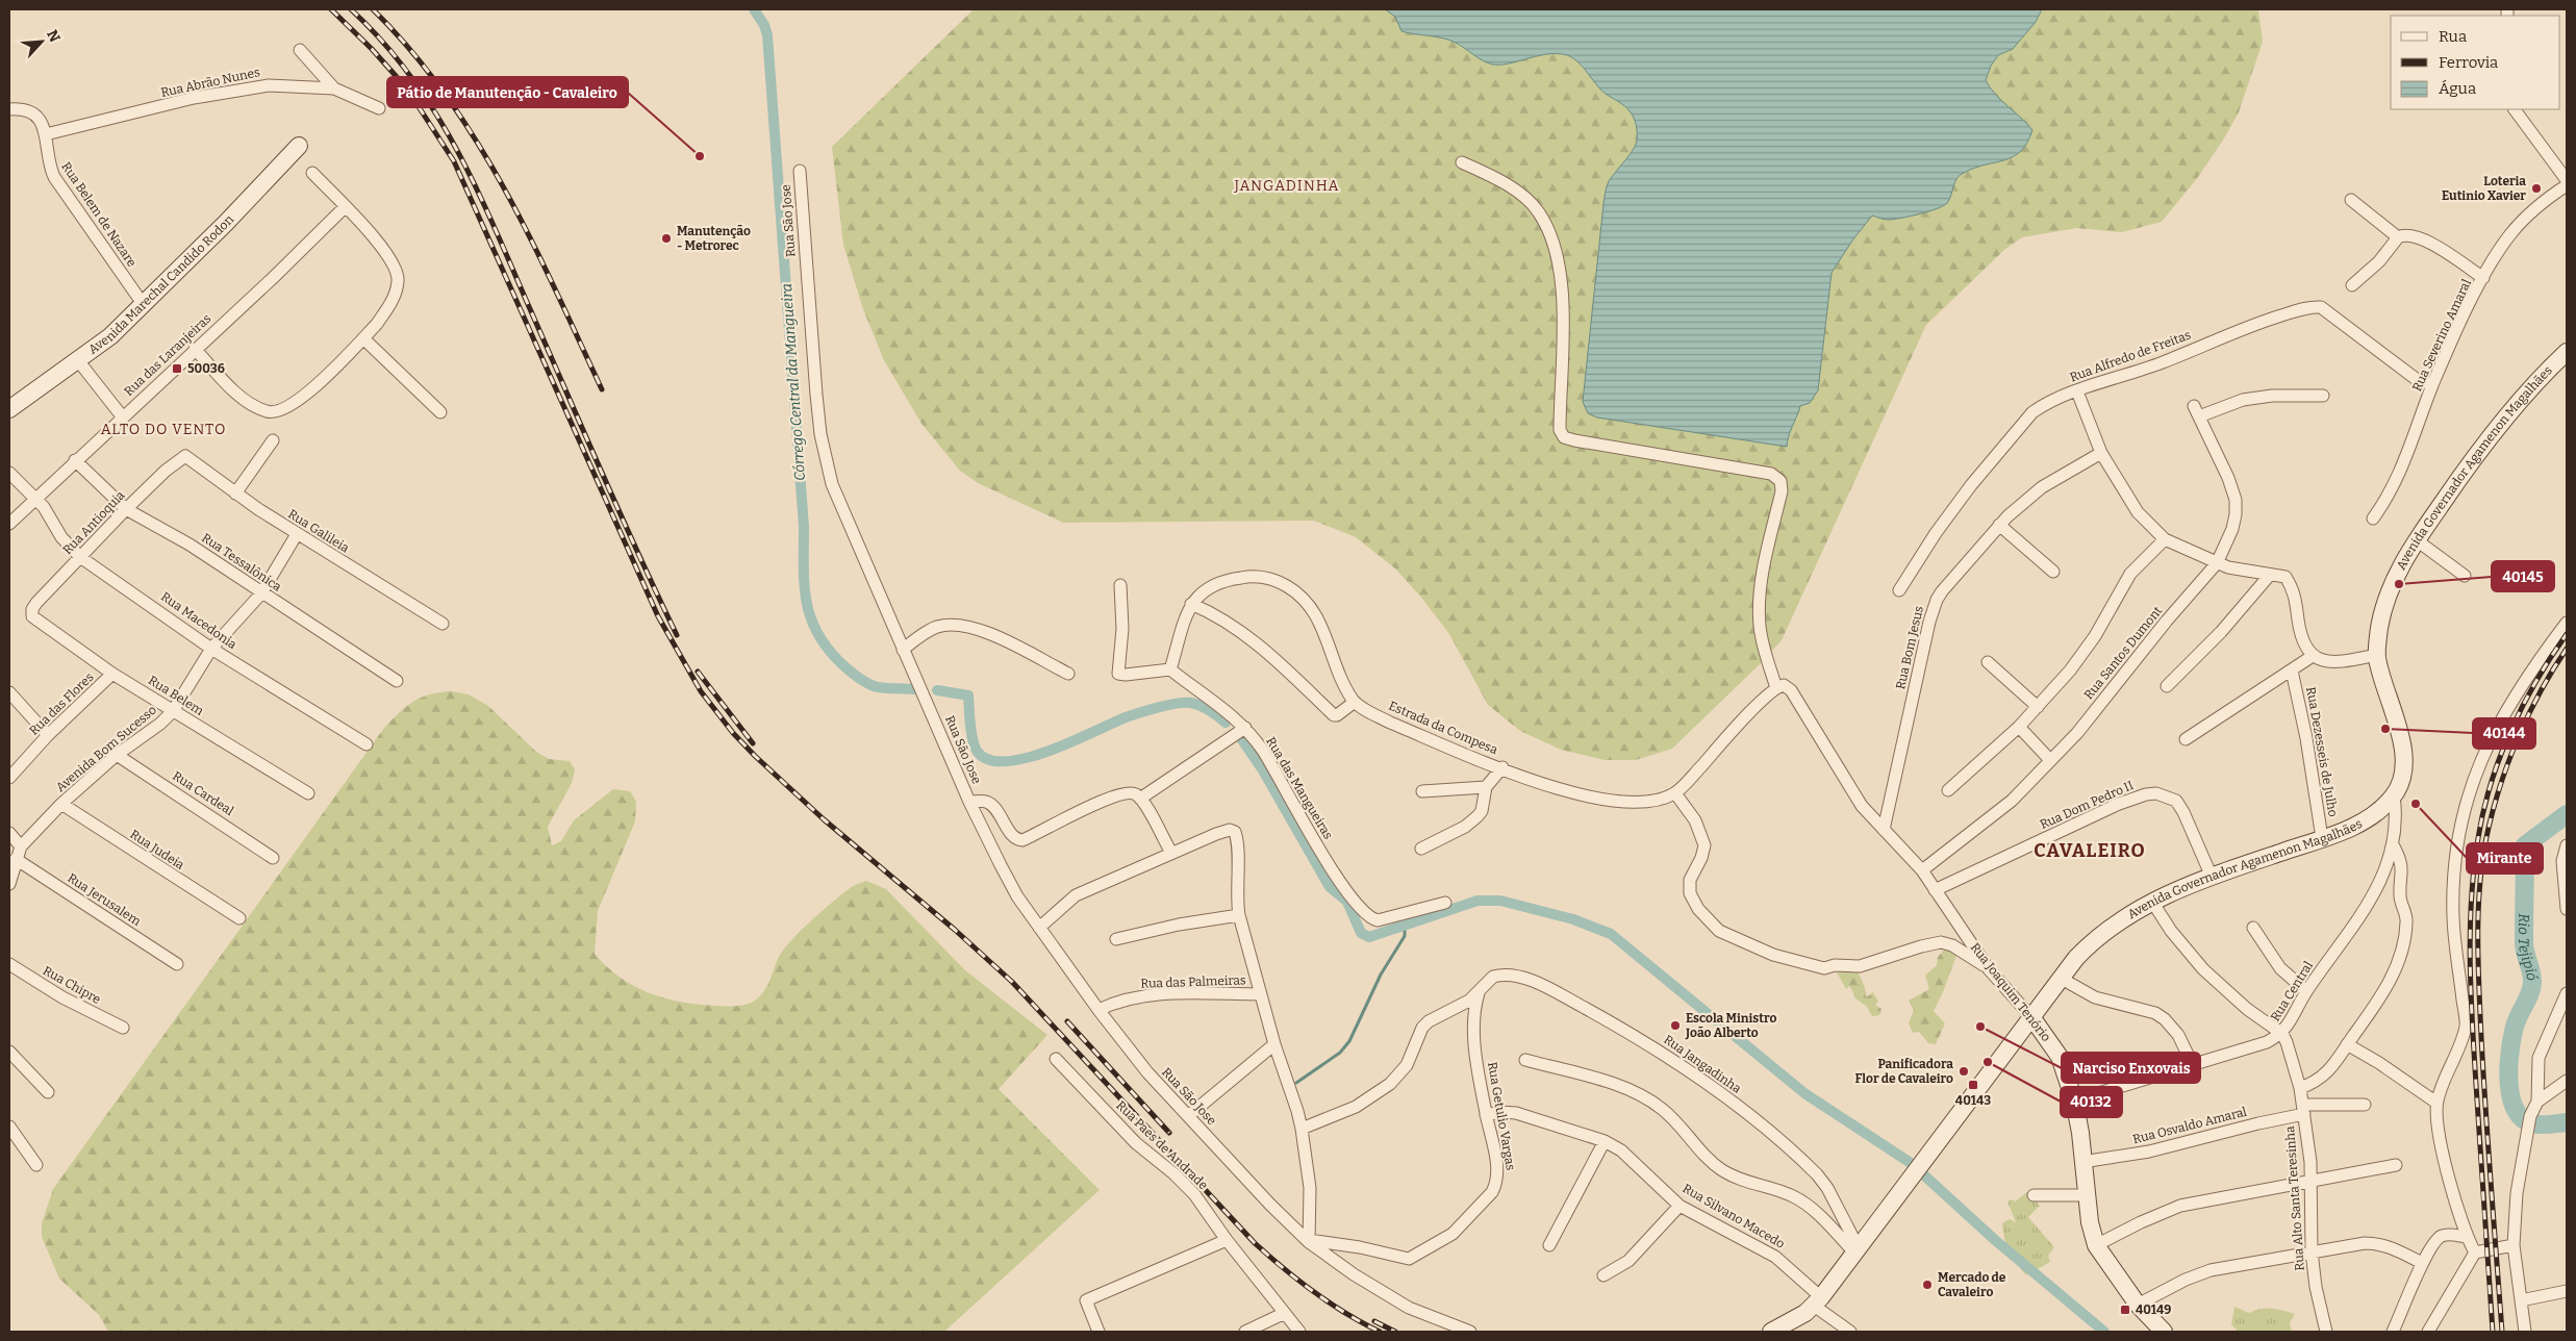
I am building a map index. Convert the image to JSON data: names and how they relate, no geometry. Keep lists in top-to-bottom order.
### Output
{
  "streets": {
    "main road": ["Avenida Marechal Candido Rodon", "Avenida Governador Agamenon Magalhães", "Rua Joaquim Tenório"],
    "street": [
      "Rua Abrão Nunes",
      "Rua Belem de Nazare",
      "Rua São Jose",
      "Rua Severino Amaral",
      "Rua das Laranjeiras",
      "Rua Alfredo de Freitas",
      "Rua Antioquia",
      "Rua Galileia",
      "Rua Tessalônica",
      "Rua Macedonia",
      "Rua Bom Jesus",
      "Rua Santos Dumont",
      "Rua Belem",
      "Rua das Flores",
      "Estrada da Compesa",
      "Avenida Bom Sucesso",
      "Rua Dezesseis de Julho",
      "Rua das Mangueiras",
      "Rua Cardeal",
      "Rua Dom Pedro II",
      "Rua Judeia",
      "Rua Jerusalem",
      "Rua das Palmeiras",
      "Rua Chipre",
      "Rua Central",
      "Rua Jangadinha",
      "Rua Getulio Vargas",
      "Rua Osvaldo Amaral",
      "Rua Paes de Andrade",
      "Rua Alto Santa Teresinha",
      "Rua Silvano Macedo"
    ]
  },
  "crossings": [
    ["Rua Abrão Nunes", "Rua Belem de Nazare"],
    ["Rua Belem de Nazare", "Avenida Marechal Candido Rodon"],
    ["Rua São Jose", "Rua das Palmeiras"],
    ["Rua São Jose", "Rua Getulio Vargas"],
    ["Rua Severino Amaral", "Rua Alfredo de Freitas"],
    ["Rua das Laranjeiras", "Rua Tessalônica"],
    ["Rua das Laranjeiras", "Rua Macedonia"],
    ["Avenida Governador Agamenon Magalhães", "Rua Dezesseis de Julho"],
    ["Avenida Governador Agamenon Magalhães", "Rua Dom Pedro II"],
    ["Avenida Governador Agamenon Magalhães", "Rua Central"],
    ["Avenida Governador Agamenon Magalhães", "Rua Joaquim Tenório"],
    ["Avenida Governador Agamenon Magalhães", "Rua Jangadinha"],
    ["Avenida Governador Agamenon Magalhães", "Rua Silvano Macedo"],
    ["Rua Antioquia", "Rua Galileia"],
    ["Rua Antioquia", "Rua Tessalônica"],
    ["Rua Antioquia", "Rua Macedonia"],
    ["Rua Antioquia", "Rua Belem"],
    ["Rua Galileia", "Avenida Bom Sucesso"],
    ["Rua Tessalônica", "Avenida Bom Sucesso"],
    ["Rua Macedonia", "Avenida Bom Sucesso"],
    ["Rua Bom Jesus", "Rua Joaquim Tenório"],
    ["Rua Santos Dumont", "Rua Joaquim Tenório"],
    ["Rua Belem", "Rua das Flores"],
    ["Rua Belem", "Avenida Bom Sucesso"],
    ["Avenida Bom Sucesso", "Rua Cardeal"],
    ["Avenida Bom Sucesso", "Rua Judeia"],
    ["Avenida Bom Sucesso", "Rua Jerusalem"],
    ["Rua Dom Pedro II", "Rua Joaquim Tenório"],
    ["Rua Central", "Rua Joaquim Tenório"],
    ["Rua Central", "Rua Alto Santa Teresinha"],
    ["Rua Joaquim Tenório", "Rua Osvaldo Amaral"],
    ["Rua Jangadinha", "Rua Getulio Vargas"],
    ["Rua Getulio Vargas", "Rua Silvano Macedo"],
    ["Rua Osvaldo Amaral", "Rua Alto Santa Teresinha"]
  ],
  "districts": ["JANGADINHA", "ALTO DO VENTO", "CAVALEIRO"],
  "water": ["Córrego Central da Mangueira", "Rio Tejipió"],
  "places": {
    "other": [
      "Pátio de Manutenção - Cavaleiro",
      "Loteria Eutinio Xavier",
      "Manutenção - Metrorec",
      "40145",
      "40144",
      "Mirante",
      "Escola Ministro João Alberto",
      "Narciso Enxovais",
      "40132",
      "Panificadora Flor de Cavaleiro",
      "Mercado de Cavaleiro"
    ],
    "transit": ["50036", "40143", "40149"]
  },
  "legend": ["Rua", "Ferrovia", "Água"],
  "north": "top right"
}
